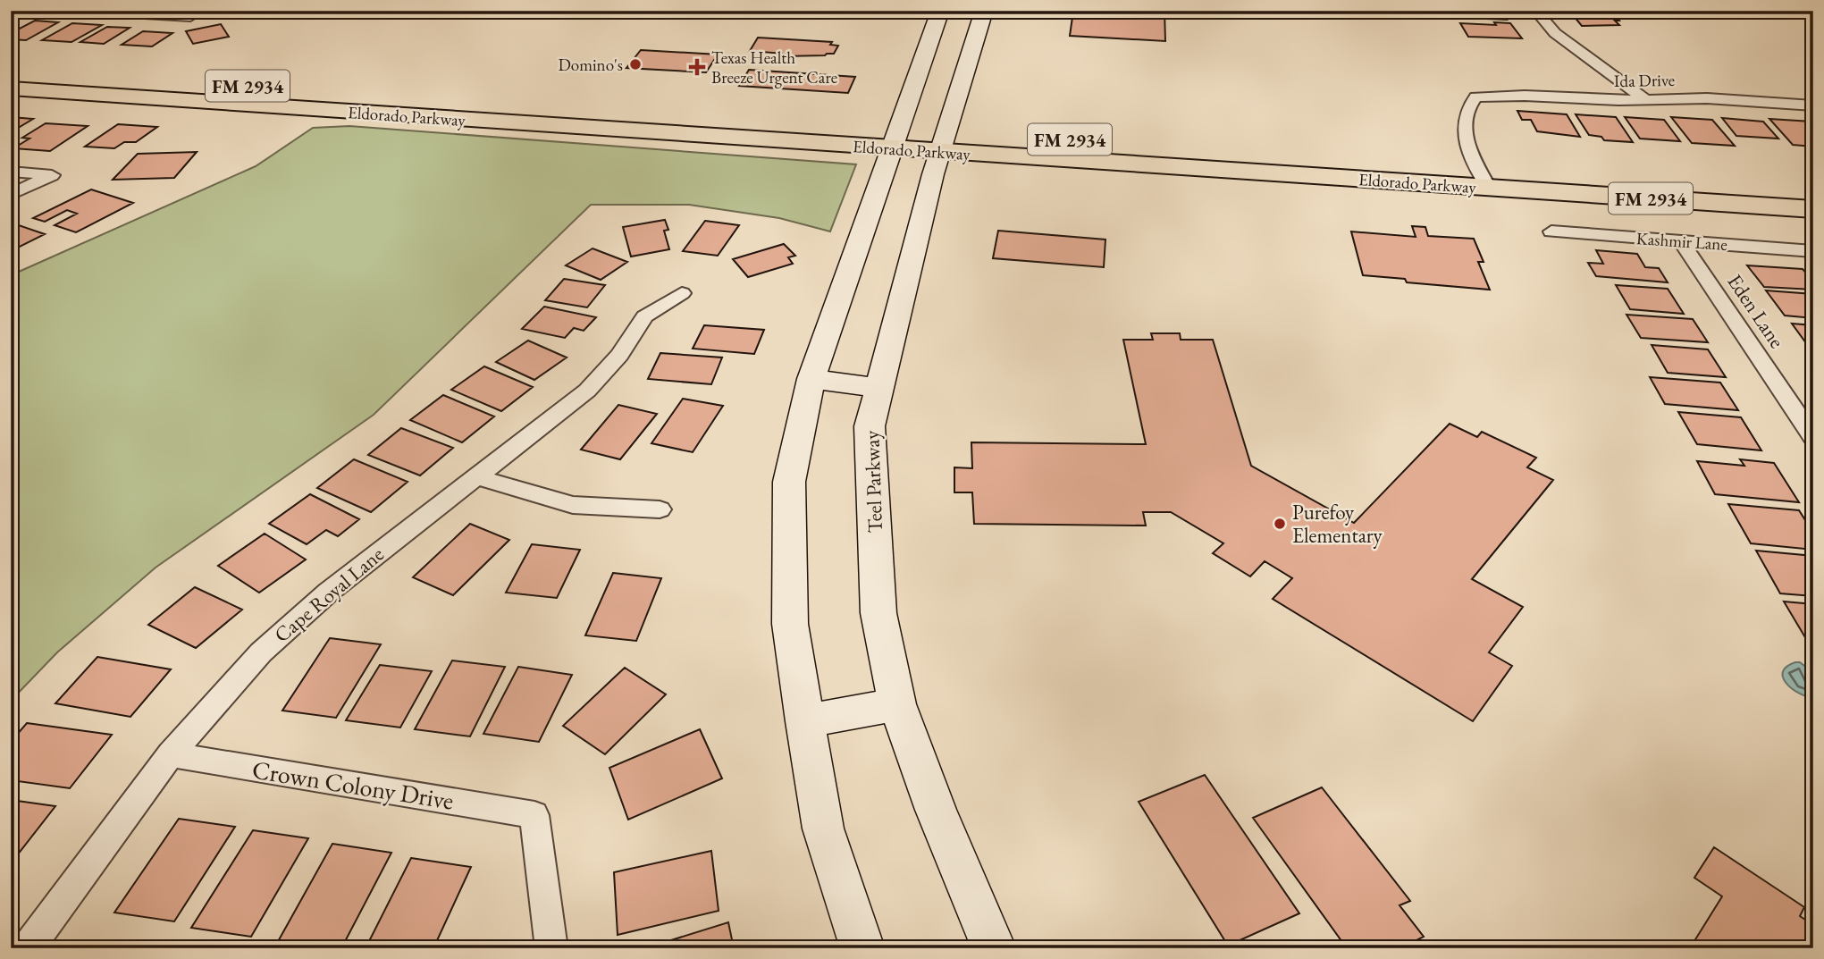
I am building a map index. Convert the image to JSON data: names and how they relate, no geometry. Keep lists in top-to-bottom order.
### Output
{
  "streets": {
    "main road": ["FM 2934", "Eldorado Parkway", "Teel Parkway"],
    "street": [
      "Ida Drive",
      "Kashmir Lane",
      "Eden Lane",
      "Cape Royal Lane",
      "Crown Colony Drive"
    ]
  },
  "crossings": [
    ["Ida Drive", "Eldorado Parkway"],
    ["Eldorado Parkway", "Teel Parkway"],
    ["Kashmir Lane", "Eden Lane"],
    ["Cape Royal Lane", "Crown Colony Drive"]
  ],
  "places": {
    "other": ["Domino's", "Purefoy Elementary"],
    "health": ["Texas Health Breeze Urgent Care"]
  }
}
